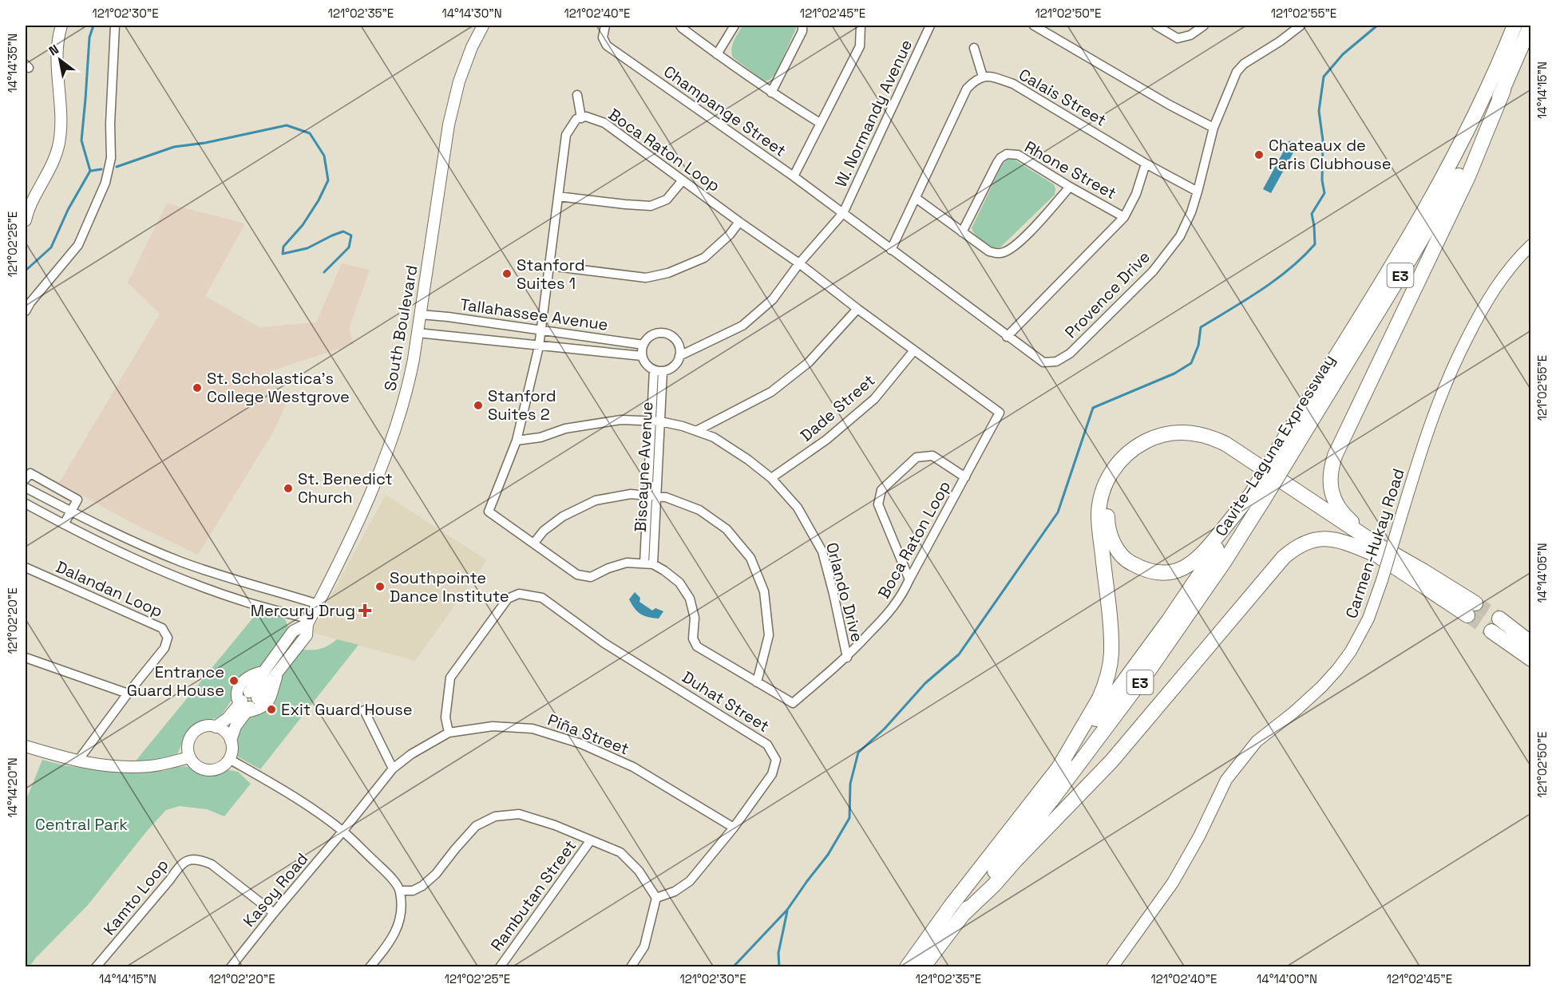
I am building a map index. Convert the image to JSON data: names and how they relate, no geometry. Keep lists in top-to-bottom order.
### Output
{
  "streets": {
    "highway": ["E3", "Cavite–Laguna Expressway"],
    "street": [
      "Calais Street",
      "Champange Street",
      "W. Normandy Avenue",
      "Boca Raton Loop",
      "Rhone Street",
      "Provence Drive",
      "Tallahassee Avenue",
      "South Boulevard",
      "Dade Street",
      "Biscayne Avenue",
      "Carmen-Hukay Road",
      "Dalandan Loop",
      "Orlando Drive",
      "Duhat Street",
      "Piña Street",
      "Kasoy Road",
      "Rambutan Street",
      "Kamto Loop"
    ]
  },
  "crossings": [
    ["Calais Street", "Rhone Street"],
    ["Calais Street", "Provence Drive"],
    ["Champange Street", "W. Normandy Avenue"],
    ["Champange Street", "Provence Drive"],
    ["W. Normandy Avenue", "Provence Drive"],
    ["Boca Raton Loop", "Dade Street"],
    ["Boca Raton Loop", "Biscayne Avenue"],
    ["Boca Raton Loop", "Orlando Drive"],
    ["Rhone Street", "Provence Drive"],
    ["E3", "Cavite–Laguna Expressway"],
    ["Tallahassee Avenue", "South Boulevard"],
    ["Tallahassee Avenue", "Biscayne Avenue"],
    ["Dade Street", "Orlando Drive"],
    ["Biscayne Avenue", "Orlando Drive"],
    ["Duhat Street", "Piña Street"],
    ["Piña Street", "Kasoy Road"],
    ["Kasoy Road", "Kamto Loop"]
  ],
  "parks": ["Central Park"],
  "places": {
    "other": [
      "Chateaux de Paris Clubhouse",
      "Stanford Suites 1",
      "St. Scholastica's College Westgrove",
      "Stanford Suites 2",
      "St. Benedict Church",
      "Southpointe Dance Institute",
      "Entrance Guard House",
      "Exit Guard House"
    ],
    "health": ["Mercury Drug"]
  },
  "north": "top left",
  "coordinates": [
    "121°02'30\"E",
    "121°02'35\"E",
    "14°14'30\"N",
    "121°02'40\"E",
    "121°02'45\"E",
    "121°02'50\"E",
    "121°02'55\"E",
    "14°14'35\"N",
    "14°14'15\"N",
    "121°02'25\"E",
    "14°14'05\"N",
    "121°02'20\"E",
    "14°14'20\"N",
    "14°14'00\"N"
  ]
}
